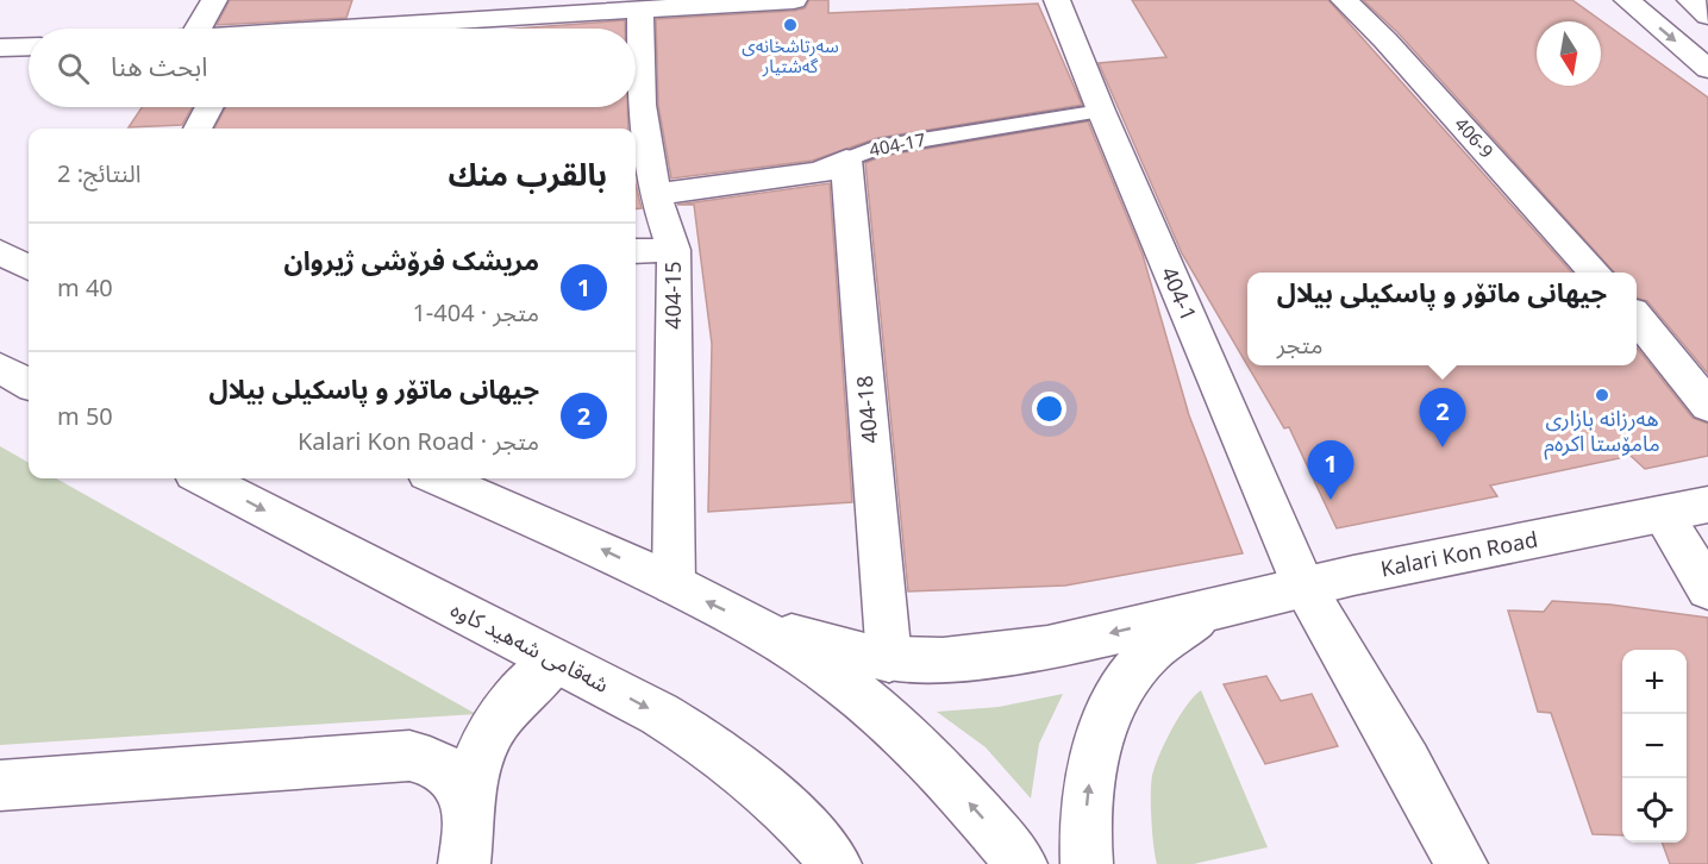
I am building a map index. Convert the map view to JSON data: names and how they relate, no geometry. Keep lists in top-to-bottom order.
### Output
{
  "streets": {
    "street": [
      "406-9",
      "404-17",
      "404-1",
      "404-15",
      "404-18",
      "Kalari Kon Road",
      "شەقامی شەهید کاوە"
    ]
  },
  "crossings": [
    ["404-17", "404-1"],
    ["404-17", "404-15"],
    ["404-17", "404-18"],
    ["404-1", "Kalari Kon Road"],
    ["404-18", "Kalari Kon Road"]
  ],
  "places": ["سەرتاشخانەی گەشتیار", "هەرزانە بازاری مامۆستا اکرەم"],
  "north": "bottom",
  "page": {
    "search": "ابحث هنا",
    "heading": ["بالقرب منك", "النتائج: 2"],
    "list": [
      {
        "mark": "1",
        "name": "مریشک فرۆشی ژیروان",
        "note": "متجر · 404-1",
        "value": "40 m"
      },
      {
        "mark": "2",
        "name": "جیهانی ماتۆر و پاسکیلی بیلال",
        "note": "متجر · Kalari Kon Road",
        "value": "50 m"
      }
    ],
    "popup": ["جیهانی ماتۆر و پاسکیلی بیلال", "متجر"],
    "pins": ["2", "1"],
    "map_buttons": ["+", "−"]
  }
}
